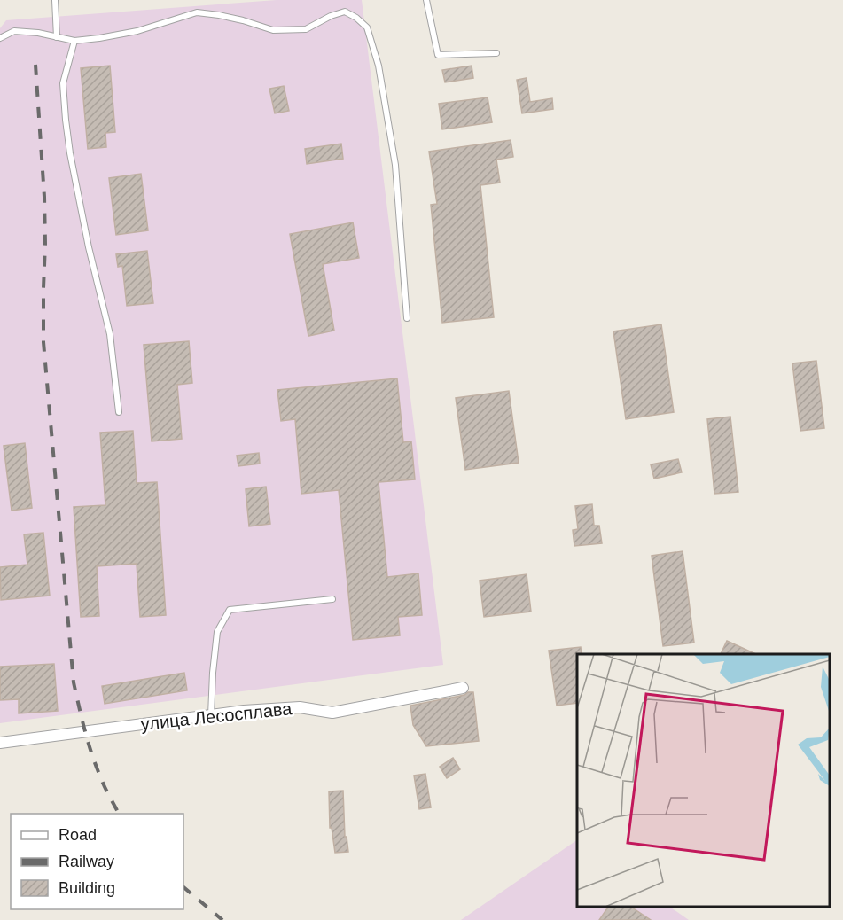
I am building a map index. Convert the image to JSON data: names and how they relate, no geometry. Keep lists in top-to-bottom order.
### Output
{
  "streets": {
    "street": ["улица Лесосплава"]
  },
  "legend": ["Road", "Railway", "Building"]
}
